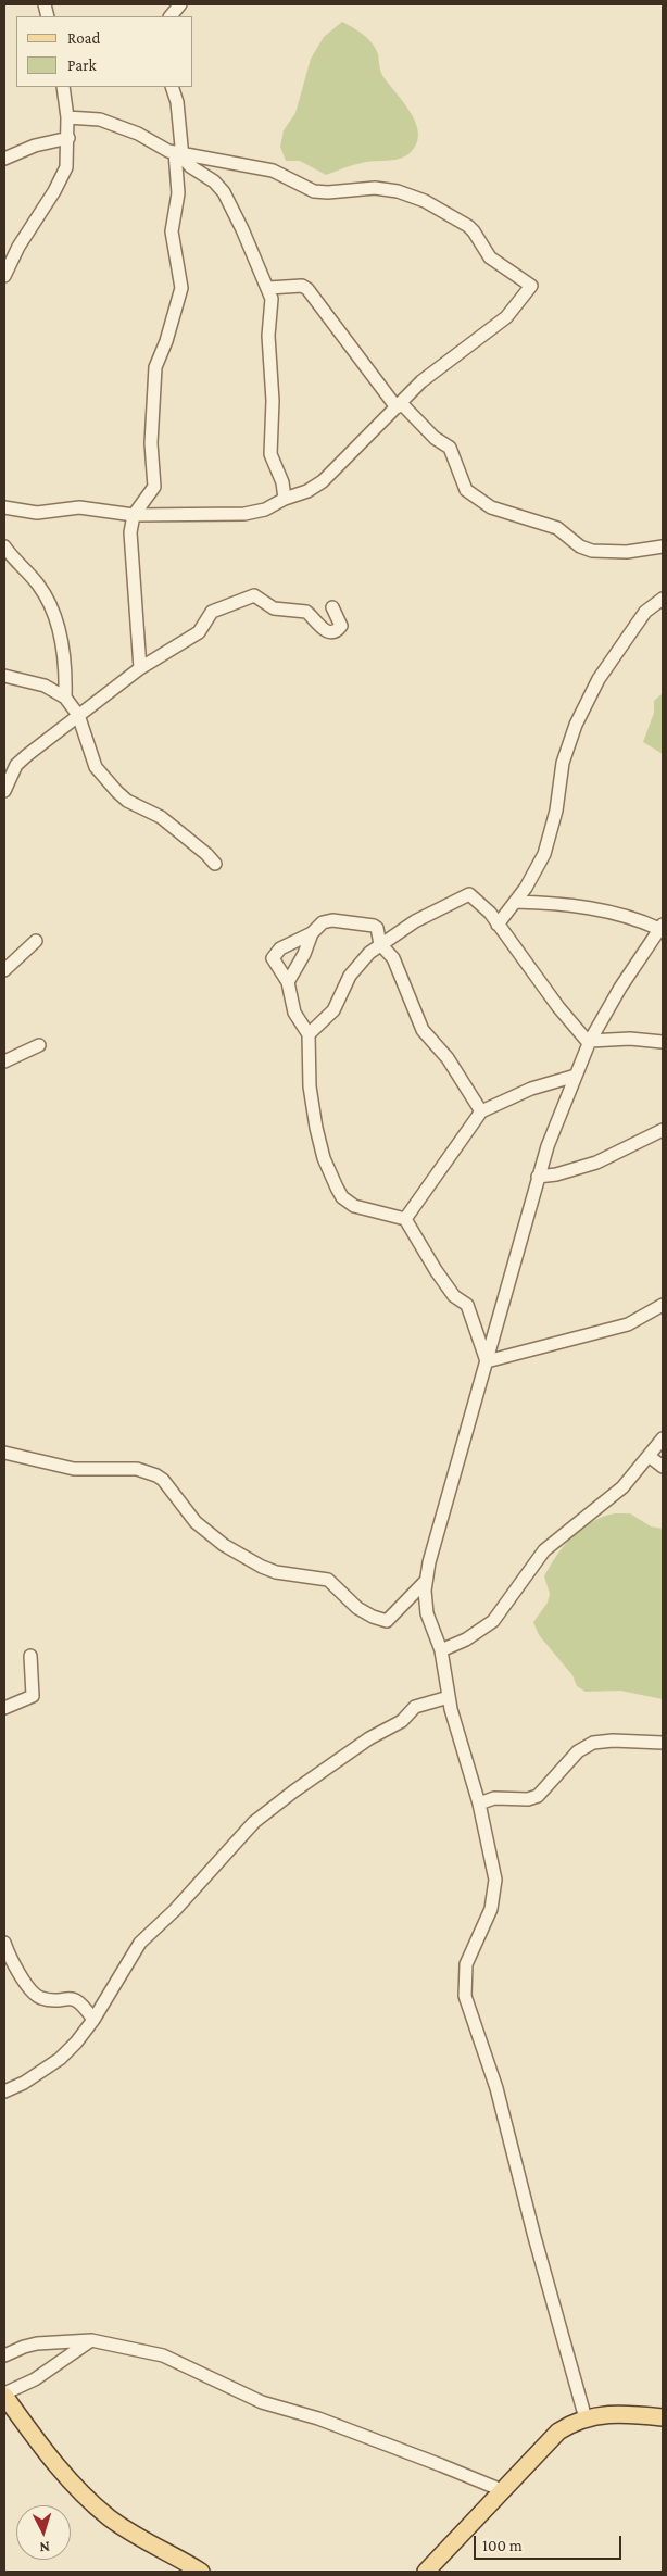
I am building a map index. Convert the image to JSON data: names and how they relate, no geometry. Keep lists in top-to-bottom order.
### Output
{
  "legend": ["Road", "Park"],
  "scale_bar": "100 m",
  "north": "bottom"
}
